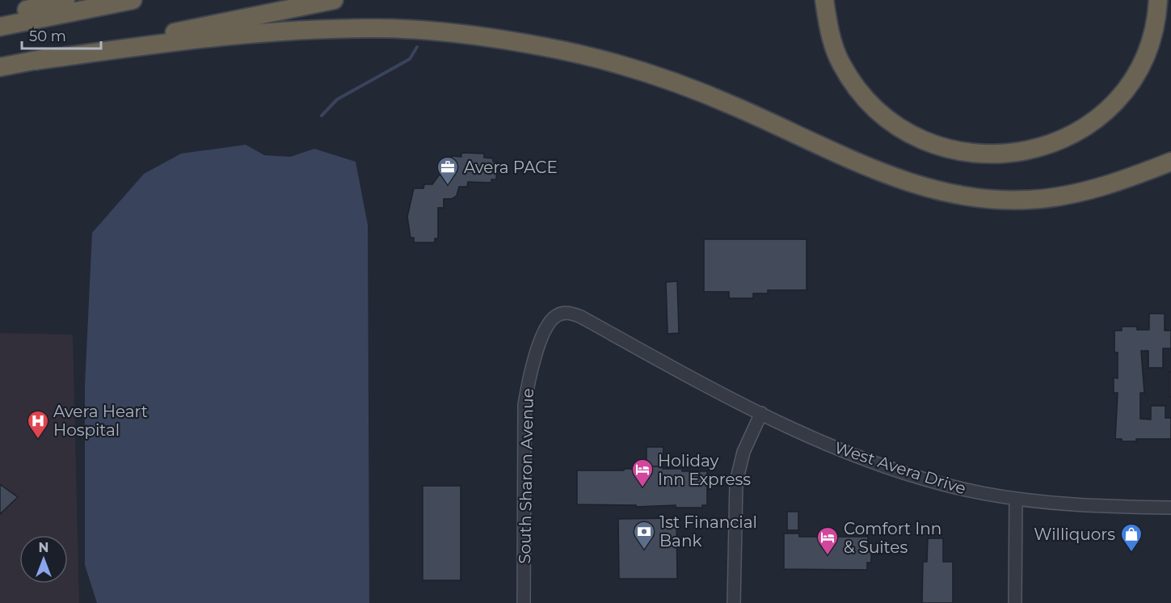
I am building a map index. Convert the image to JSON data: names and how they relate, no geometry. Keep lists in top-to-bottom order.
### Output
{
  "streets": {
    "street": ["West Avera Drive", "South Sharon Avenue"]
  },
  "crossings": [
    ["West Avera Drive", "South Sharon Avenue"]
  ],
  "places": {
    "office": ["Avera PACE"],
    "hospital": ["Avera Heart Hospital"],
    "hotel": ["Holiday Inn Express", "Comfort Inn & Suites"],
    "bank": ["1st Financial Bank"],
    "shop": ["Williquors"]
  },
  "scale_bar": "50 m",
  "north": "top"
}
